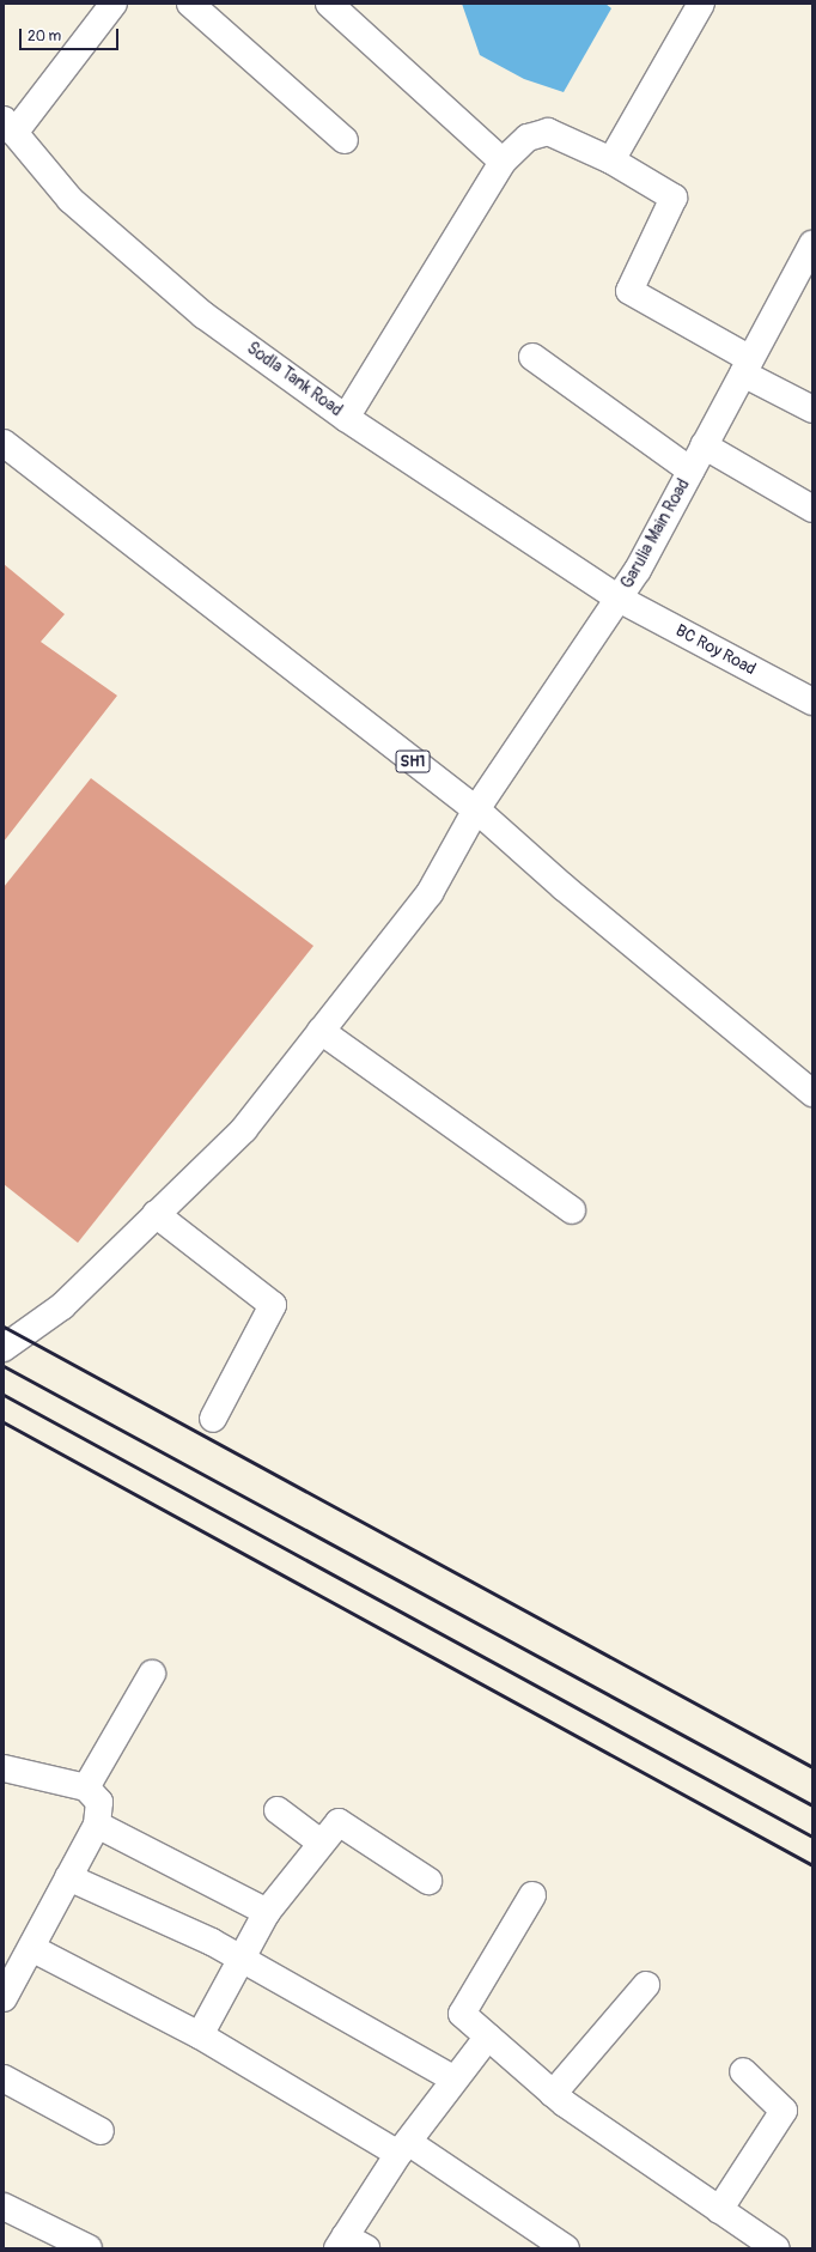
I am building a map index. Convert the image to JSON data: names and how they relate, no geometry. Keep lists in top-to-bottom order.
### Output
{
  "streets": {
    "street": [
      "Sodla Tank Road",
      "Garulia Main Road",
      "BC Roy Road",
      "SH1"
    ]
  },
  "crossings": [
    ["Sodla Tank Road", "Garulia Main Road"],
    ["Sodla Tank Road", "BC Roy Road"],
    ["Garulia Main Road", "BC Roy Road"],
    ["Garulia Main Road", "SH1"]
  ],
  "scale_bar": "20 m"
}
